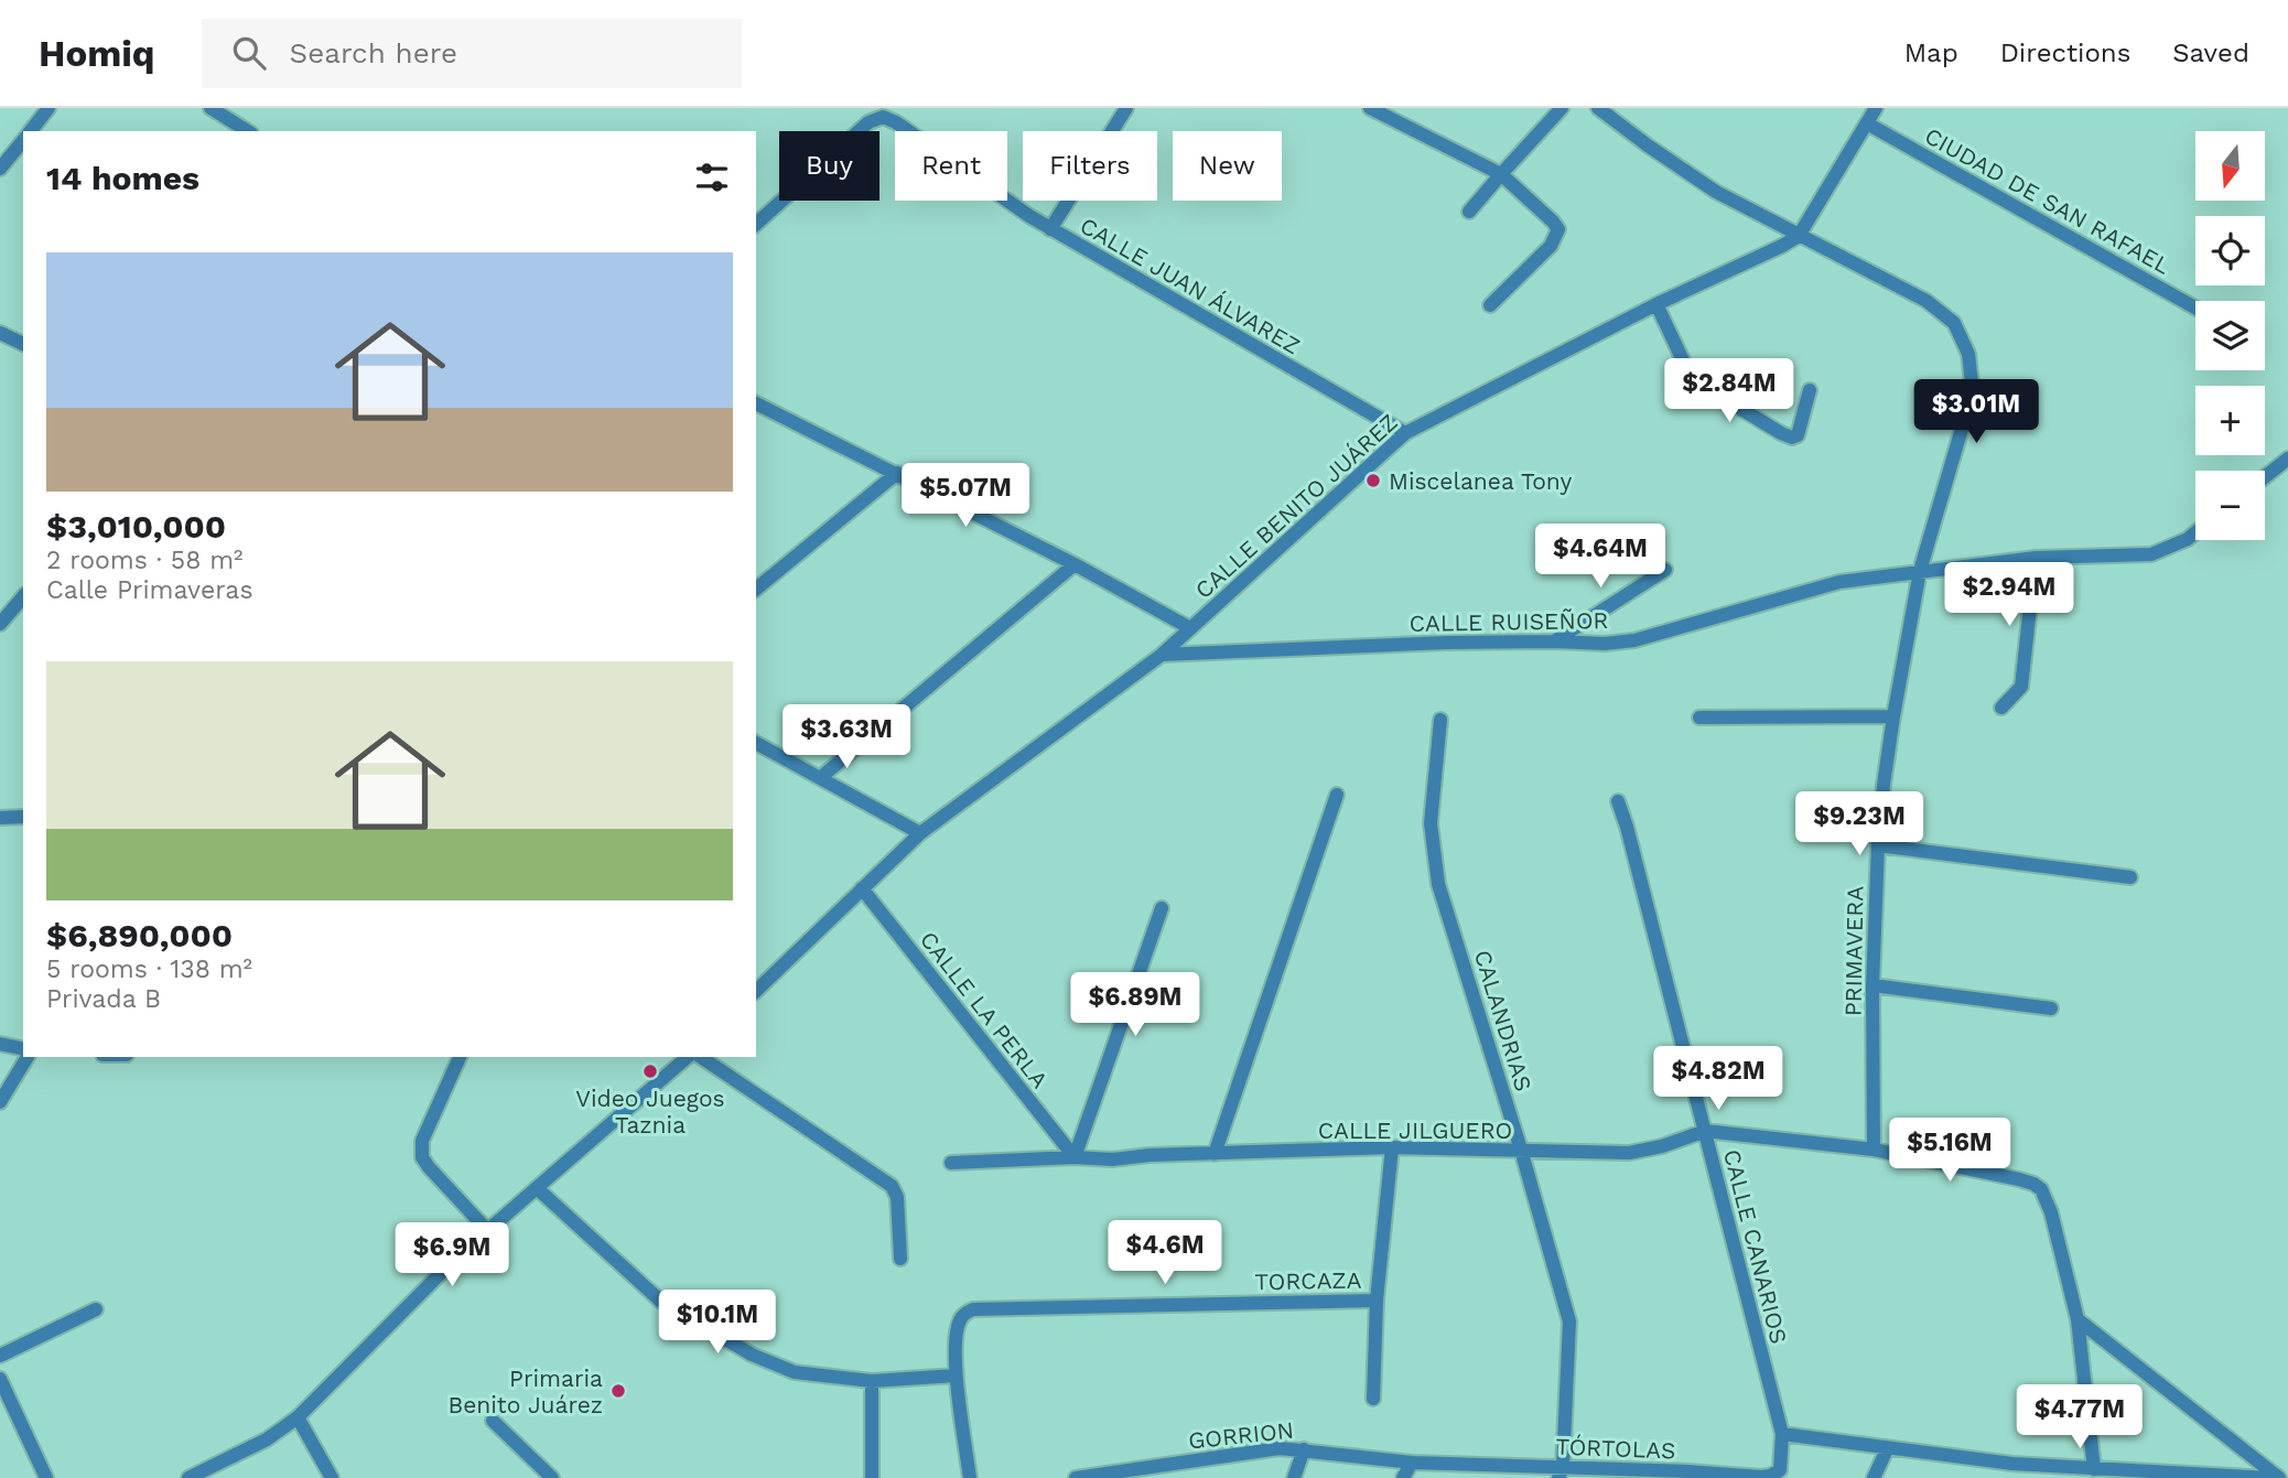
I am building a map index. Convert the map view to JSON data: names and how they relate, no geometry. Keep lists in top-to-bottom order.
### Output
{
  "streets": {
    "street": [
      "CIUDAD DE SAN RAFAEL",
      "CALLE JUAN ÁLVAREZ",
      "CALLE BENITO JUÁREZ",
      "CALLE RUISEÑOR",
      "PRIMAVERA",
      "CALLE LA PERLA",
      "CALANDRIAS",
      "CALLE JILGUERO",
      "CALLE CANARIOS",
      "TORCAZA",
      "GORRION",
      "TÓRTOLAS"
    ]
  },
  "crossings": [
    ["CALLE JUAN ÁLVAREZ", "CALLE BENITO JUÁREZ"],
    ["CALLE BENITO JUÁREZ", "CALLE RUISEÑOR"],
    ["CALLE BENITO JUÁREZ", "PRIMAVERA"],
    ["CALLE BENITO JUÁREZ", "CALLE LA PERLA"],
    ["CALLE RUISEÑOR", "PRIMAVERA"],
    ["PRIMAVERA", "CALLE JILGUERO"],
    ["CALLE LA PERLA", "CALLE JILGUERO"],
    ["CALANDRIAS", "CALLE JILGUERO"],
    ["CALANDRIAS", "TÓRTOLAS"],
    ["CALLE JILGUERO", "CALLE CANARIOS"],
    ["CALLE CANARIOS", "TÓRTOLAS"],
    ["GORRION", "TÓRTOLAS"]
  ],
  "places": ["Miscelanea Tony", "Video Juegos Taznia", "Primaria Benito Juárez"],
  "north": "bottom",
  "page": {
    "header": "Homiq",
    "search": "Search here",
    "nav": ["Map", "Directions", "Saved"],
    "map_buttons": ["+", "−"],
    "chip": [
      "Buy",
      "Rent",
      "Filters",
      "New"
    ],
    "heading": "14 homes",
    "list": [
      {
        "name": "$3,010,000",
        "note": "2 rooms · 58 m² · Calle Primaveras"
      },
      {
        "name": "$6,890,000",
        "note": "5 rooms · 138 m² · Privada B"
      }
    ],
    "price": [
      "$2.84M",
      "$3.01M",
      "$5.07M",
      "$4.64M",
      "$2.94M",
      "$3.63M",
      "$9.23M",
      "$6.89M",
      "$4.82M",
      "$5.16M",
      "$4.6M",
      "$6.9M",
      "$10.1M",
      "$4.77M"
    ]
  }
}
